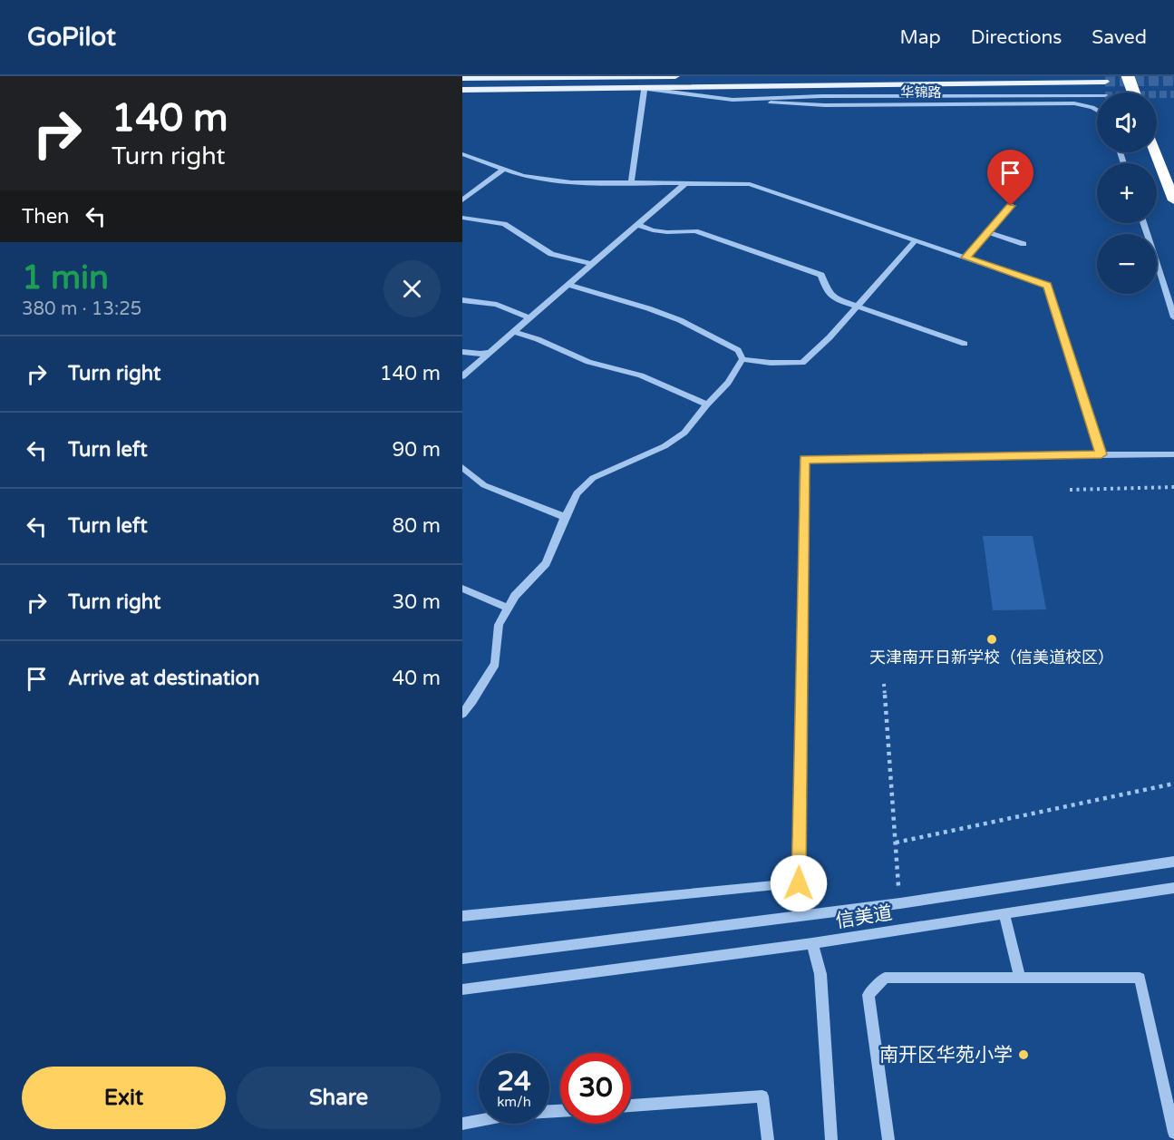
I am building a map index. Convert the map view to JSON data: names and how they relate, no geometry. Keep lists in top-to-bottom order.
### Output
{
  "streets": {
    "street": ["华锦路", "信美道"]
  },
  "places": ["天津南开日新学校（信美道校区）", "南开区华苑小学"],
  "page": {
    "header": "GoPilot",
    "nav": ["Map", "Directions", "Saved"],
    "turn": ["140 m", "Turn right"],
    "map_buttons": ["+", "−"],
    "then": "Then",
    "heading": ["1 min", "380 m · 13:25"],
    "list": [
      {
        "name": "Turn right",
        "value": "140 m"
      },
      {
        "name": "Turn left",
        "value": "90 m"
      },
      {
        "name": "Turn left",
        "value": "80 m"
      },
      {
        "name": "Turn right",
        "value": "30 m"
      },
      {
        "name": "Arrive at destination",
        "value": "40 m"
      }
    ],
    "speed": "24 km/h",
    "limit": "30",
    "buttons": ["Exit", "Share"]
  }
}
